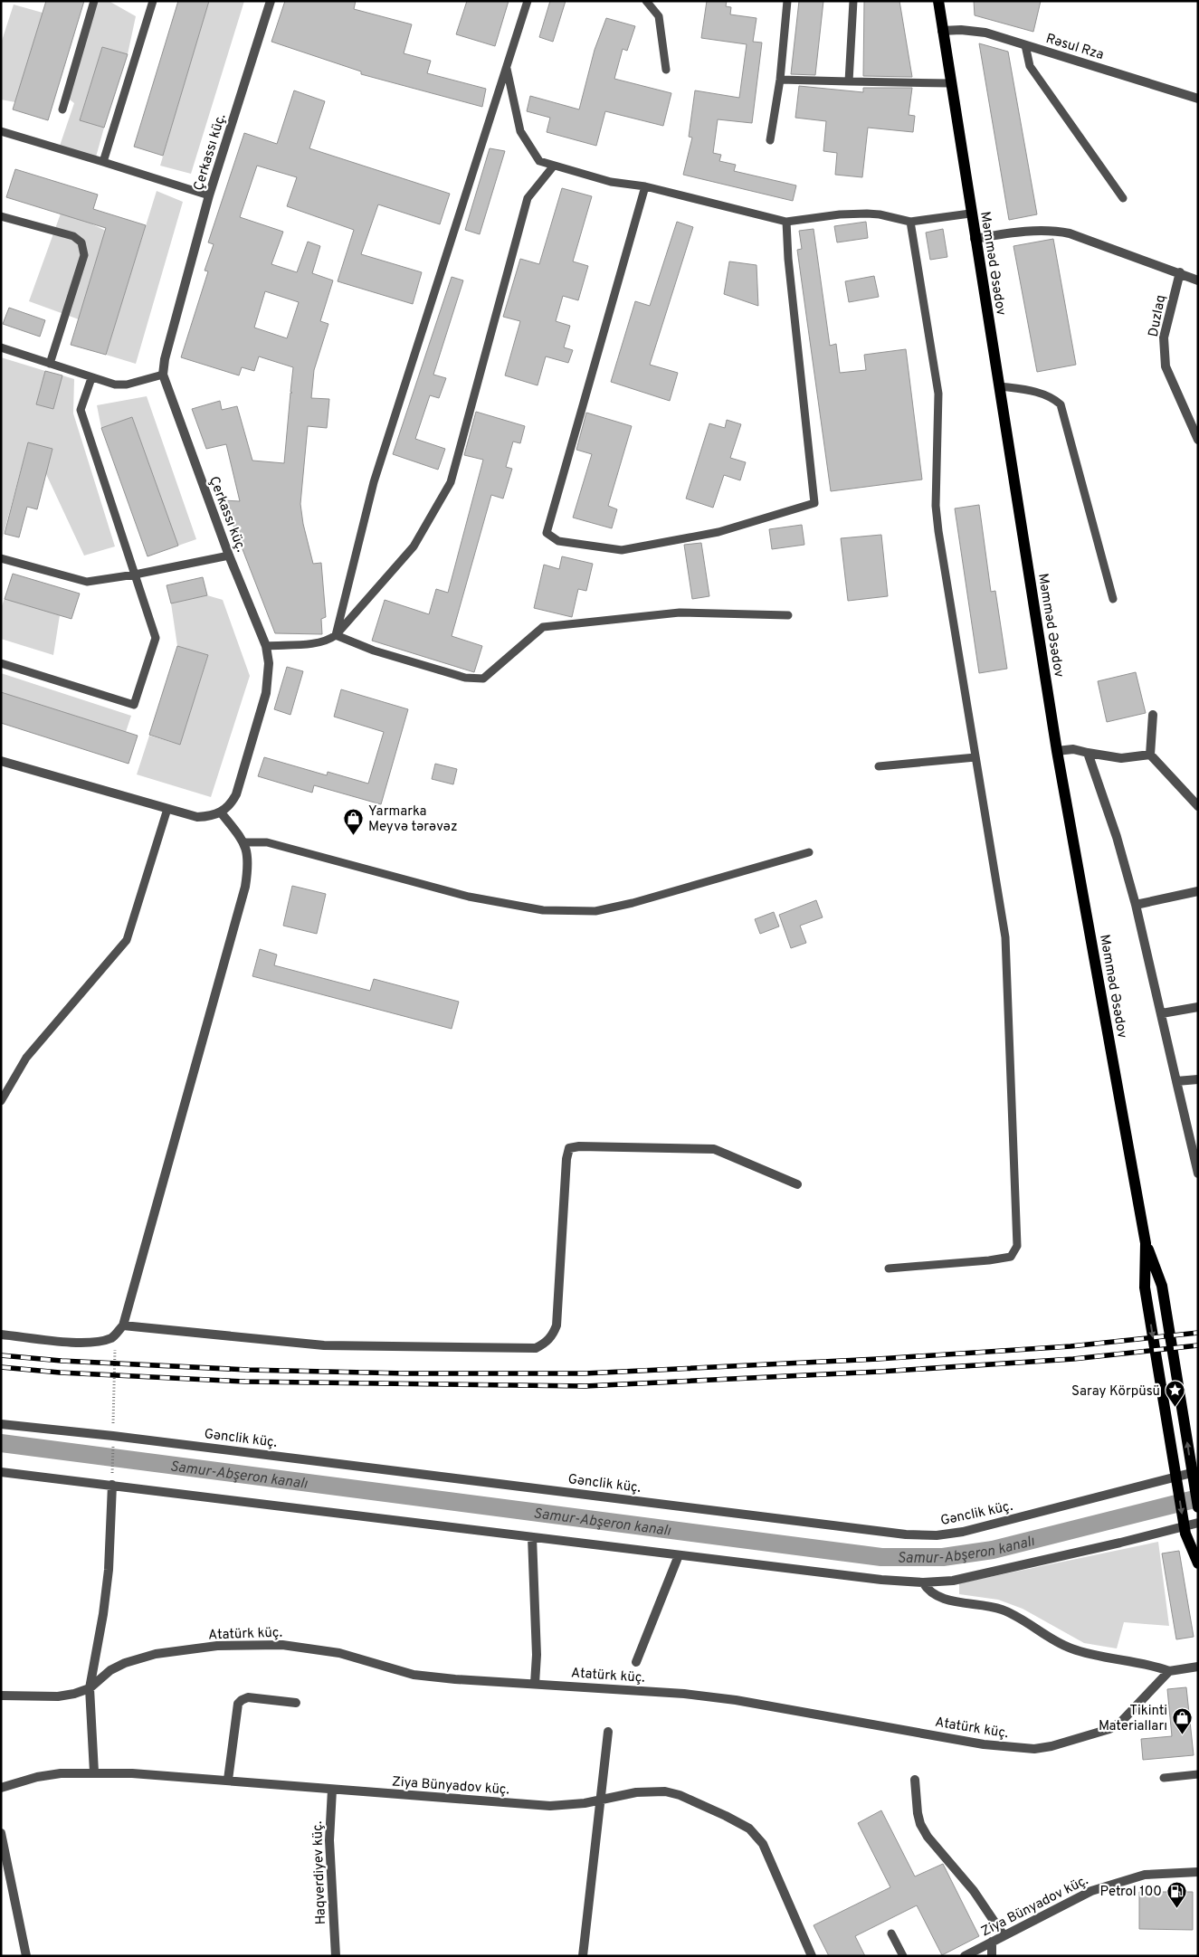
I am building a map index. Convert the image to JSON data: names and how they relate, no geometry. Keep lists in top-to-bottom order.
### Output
{
  "streets": {
    "main road": ["Məmməd Əsədov"],
    "street": [
      "Rəsul Rza",
      "Çerkassı küç.",
      "Duzlaq",
      "Gənclik küç.",
      "Atatürk küç.",
      "Ziya Bünyadov küç.",
      "Haqverdiyev küç."
    ]
  },
  "crossings": [
    ["Rəsul Rza", "Məmməd Əsədov"],
    ["Ziya Bünyadov küç.", "Haqverdiyev küç."]
  ],
  "water": ["Samur-Abşeron kanalı"],
  "places": {
    "shop": ["Yarmarka Meyvә tәrәvәz", "Tikinti Materialları"],
    "place": ["Saray Körpüsü"],
    "fuel station": ["Petrol 100"]
  }
}
